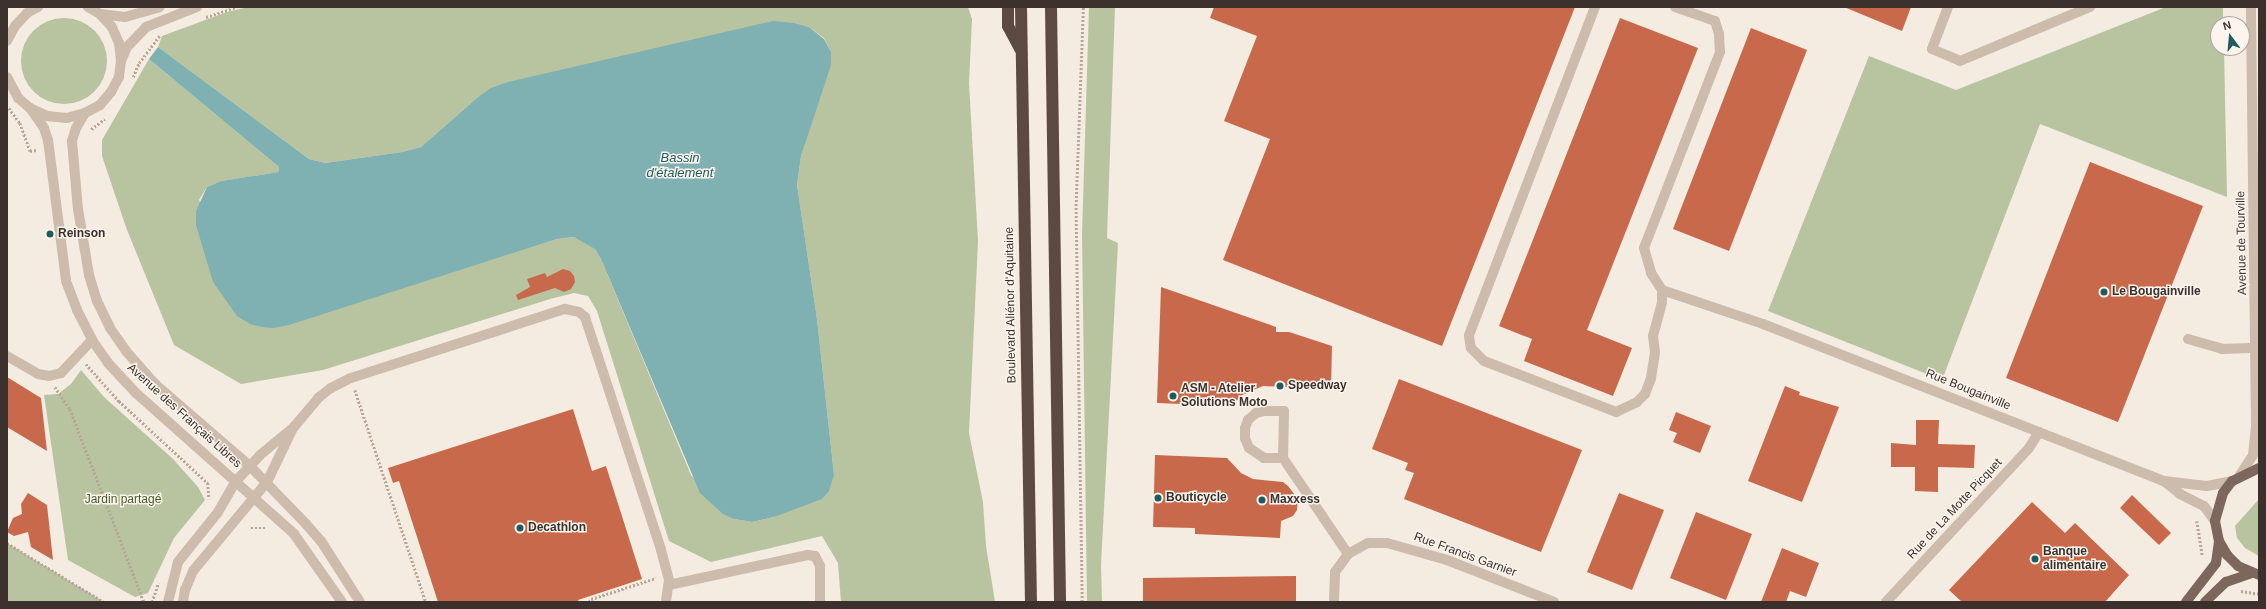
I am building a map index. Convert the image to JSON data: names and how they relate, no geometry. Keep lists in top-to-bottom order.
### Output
{
  "streets": {
    "highway": ["Boulevard Aliénor d'Aquitaine"],
    "street": [
      "Avenue de Tourville",
      "Rue Bougainville",
      "Avenue des Français Libres",
      "Rue de La Motte Picquet",
      "Rue Francis Garnier"
    ]
  },
  "crossings": [
    ["Avenue de Tourville", "Rue Bougainville"],
    ["Rue Bougainville", "Rue de La Motte Picquet"]
  ],
  "water": ["Bassin d'étalement"],
  "parks": ["Jardin partagé"],
  "places": [
    "Reinson",
    "Le Bougainville",
    "Speedway",
    "ASM - Atelier Solutions Moto",
    "Bouticycle",
    "Maxxess",
    "Decathlon",
    "Banque alimentaire"
  ],
  "north": "top"
}
